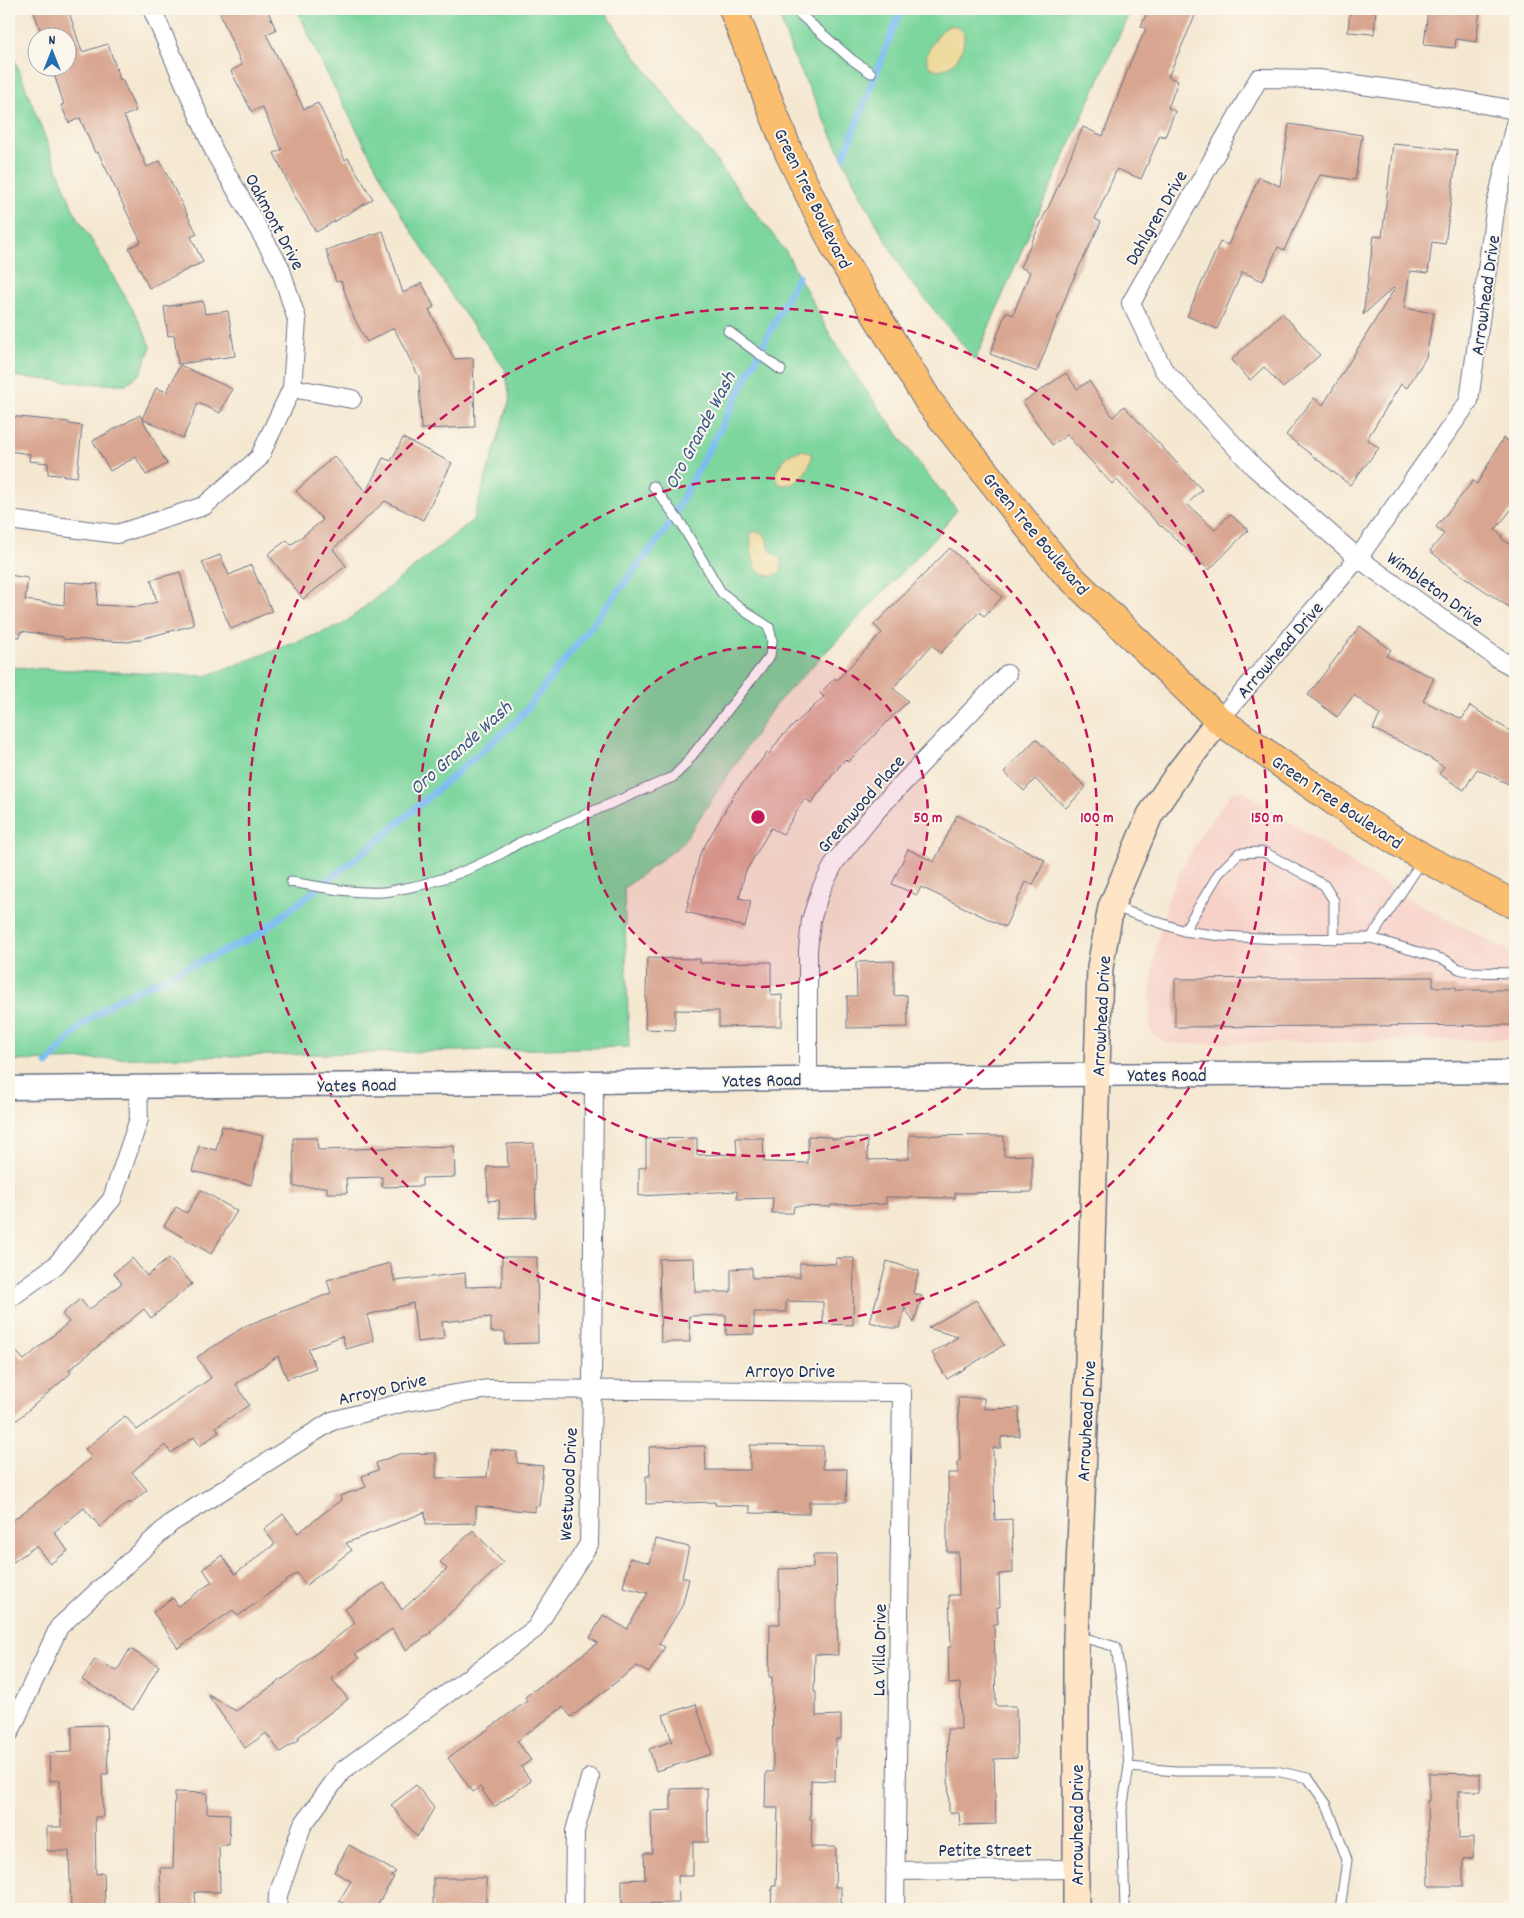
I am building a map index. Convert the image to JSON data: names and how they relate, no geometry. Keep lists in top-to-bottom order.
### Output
{
  "streets": {
    "main road": ["Green Tree Boulevard", "Arrowhead Drive"],
    "street": [
      "Dahlgren Drive",
      "Oakmont Drive",
      "Wimbleton Drive",
      "Greenwood Place",
      "Yates Road",
      "Arroyo Drive",
      "Westwood Drive",
      "La Villa Drive",
      "Petite Street"
    ]
  },
  "crossings": [
    ["Green Tree Boulevard", "Arrowhead Drive"],
    ["Dahlgren Drive", "Arrowhead Drive"],
    ["Dahlgren Drive", "Wimbleton Drive"],
    ["Arrowhead Drive", "Wimbleton Drive"],
    ["Arrowhead Drive", "Yates Road"],
    ["Arrowhead Drive", "Petite Street"],
    ["Greenwood Place", "Yates Road"],
    ["Yates Road", "Westwood Drive"],
    ["Arroyo Drive", "Westwood Drive"],
    ["Arroyo Drive", "La Villa Drive"],
    ["La Villa Drive", "Petite Street"]
  ],
  "water": ["Oro Grande Wash"],
  "north": "top",
  "rings": ["50 m", "100 m", "150 m"]
}
